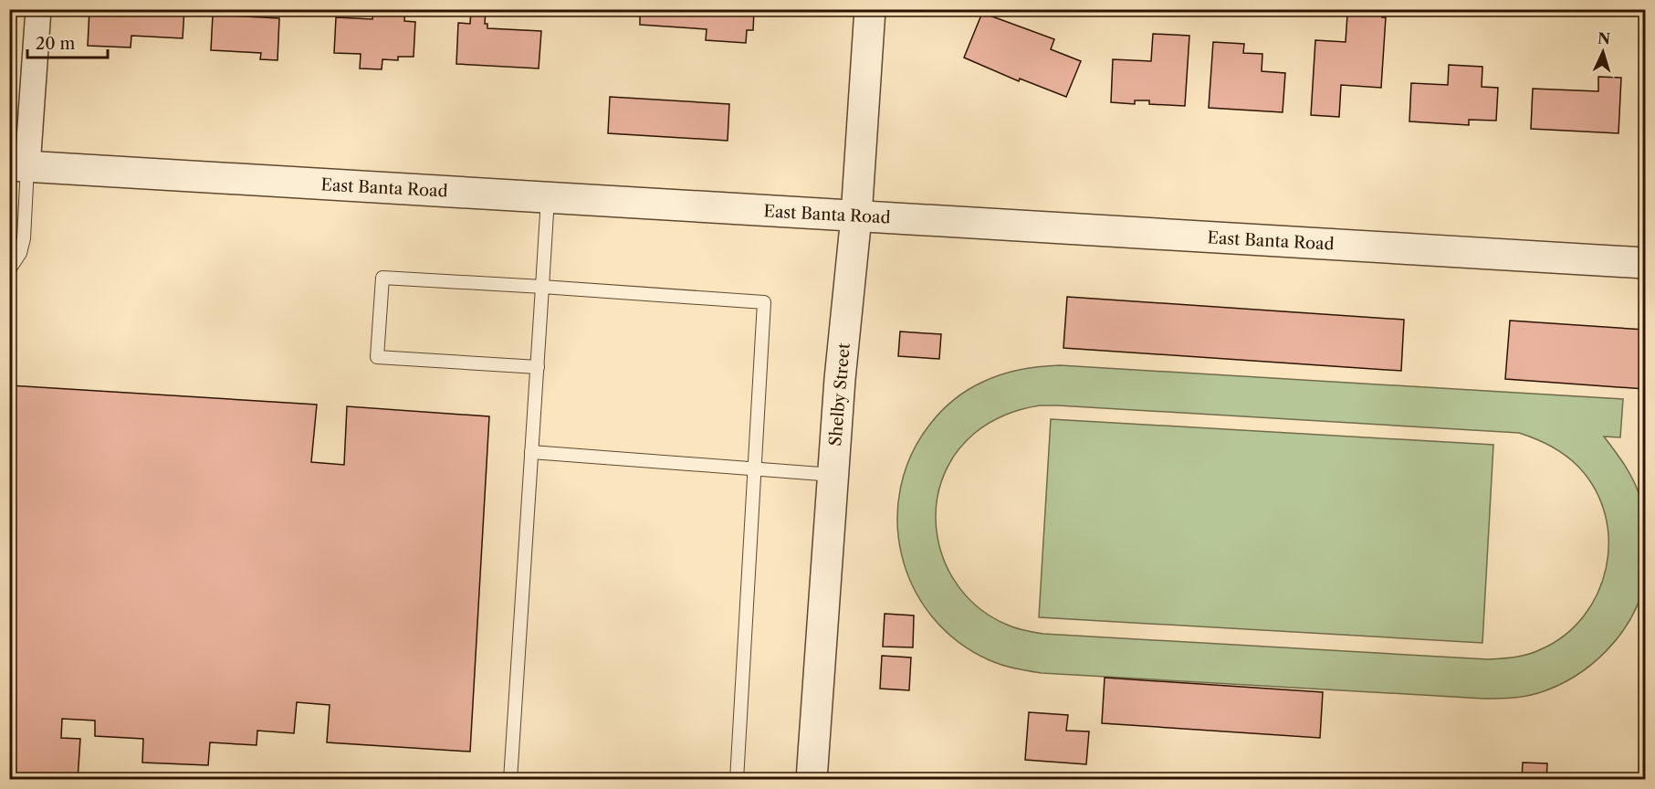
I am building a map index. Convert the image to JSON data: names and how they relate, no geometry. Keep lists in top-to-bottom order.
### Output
{
  "streets": {
    "street": ["East Banta Road", "Shelby Street"]
  },
  "crossings": [
    ["East Banta Road", "Shelby Street"]
  ],
  "scale_bar": "20 m",
  "north": "top"
}
